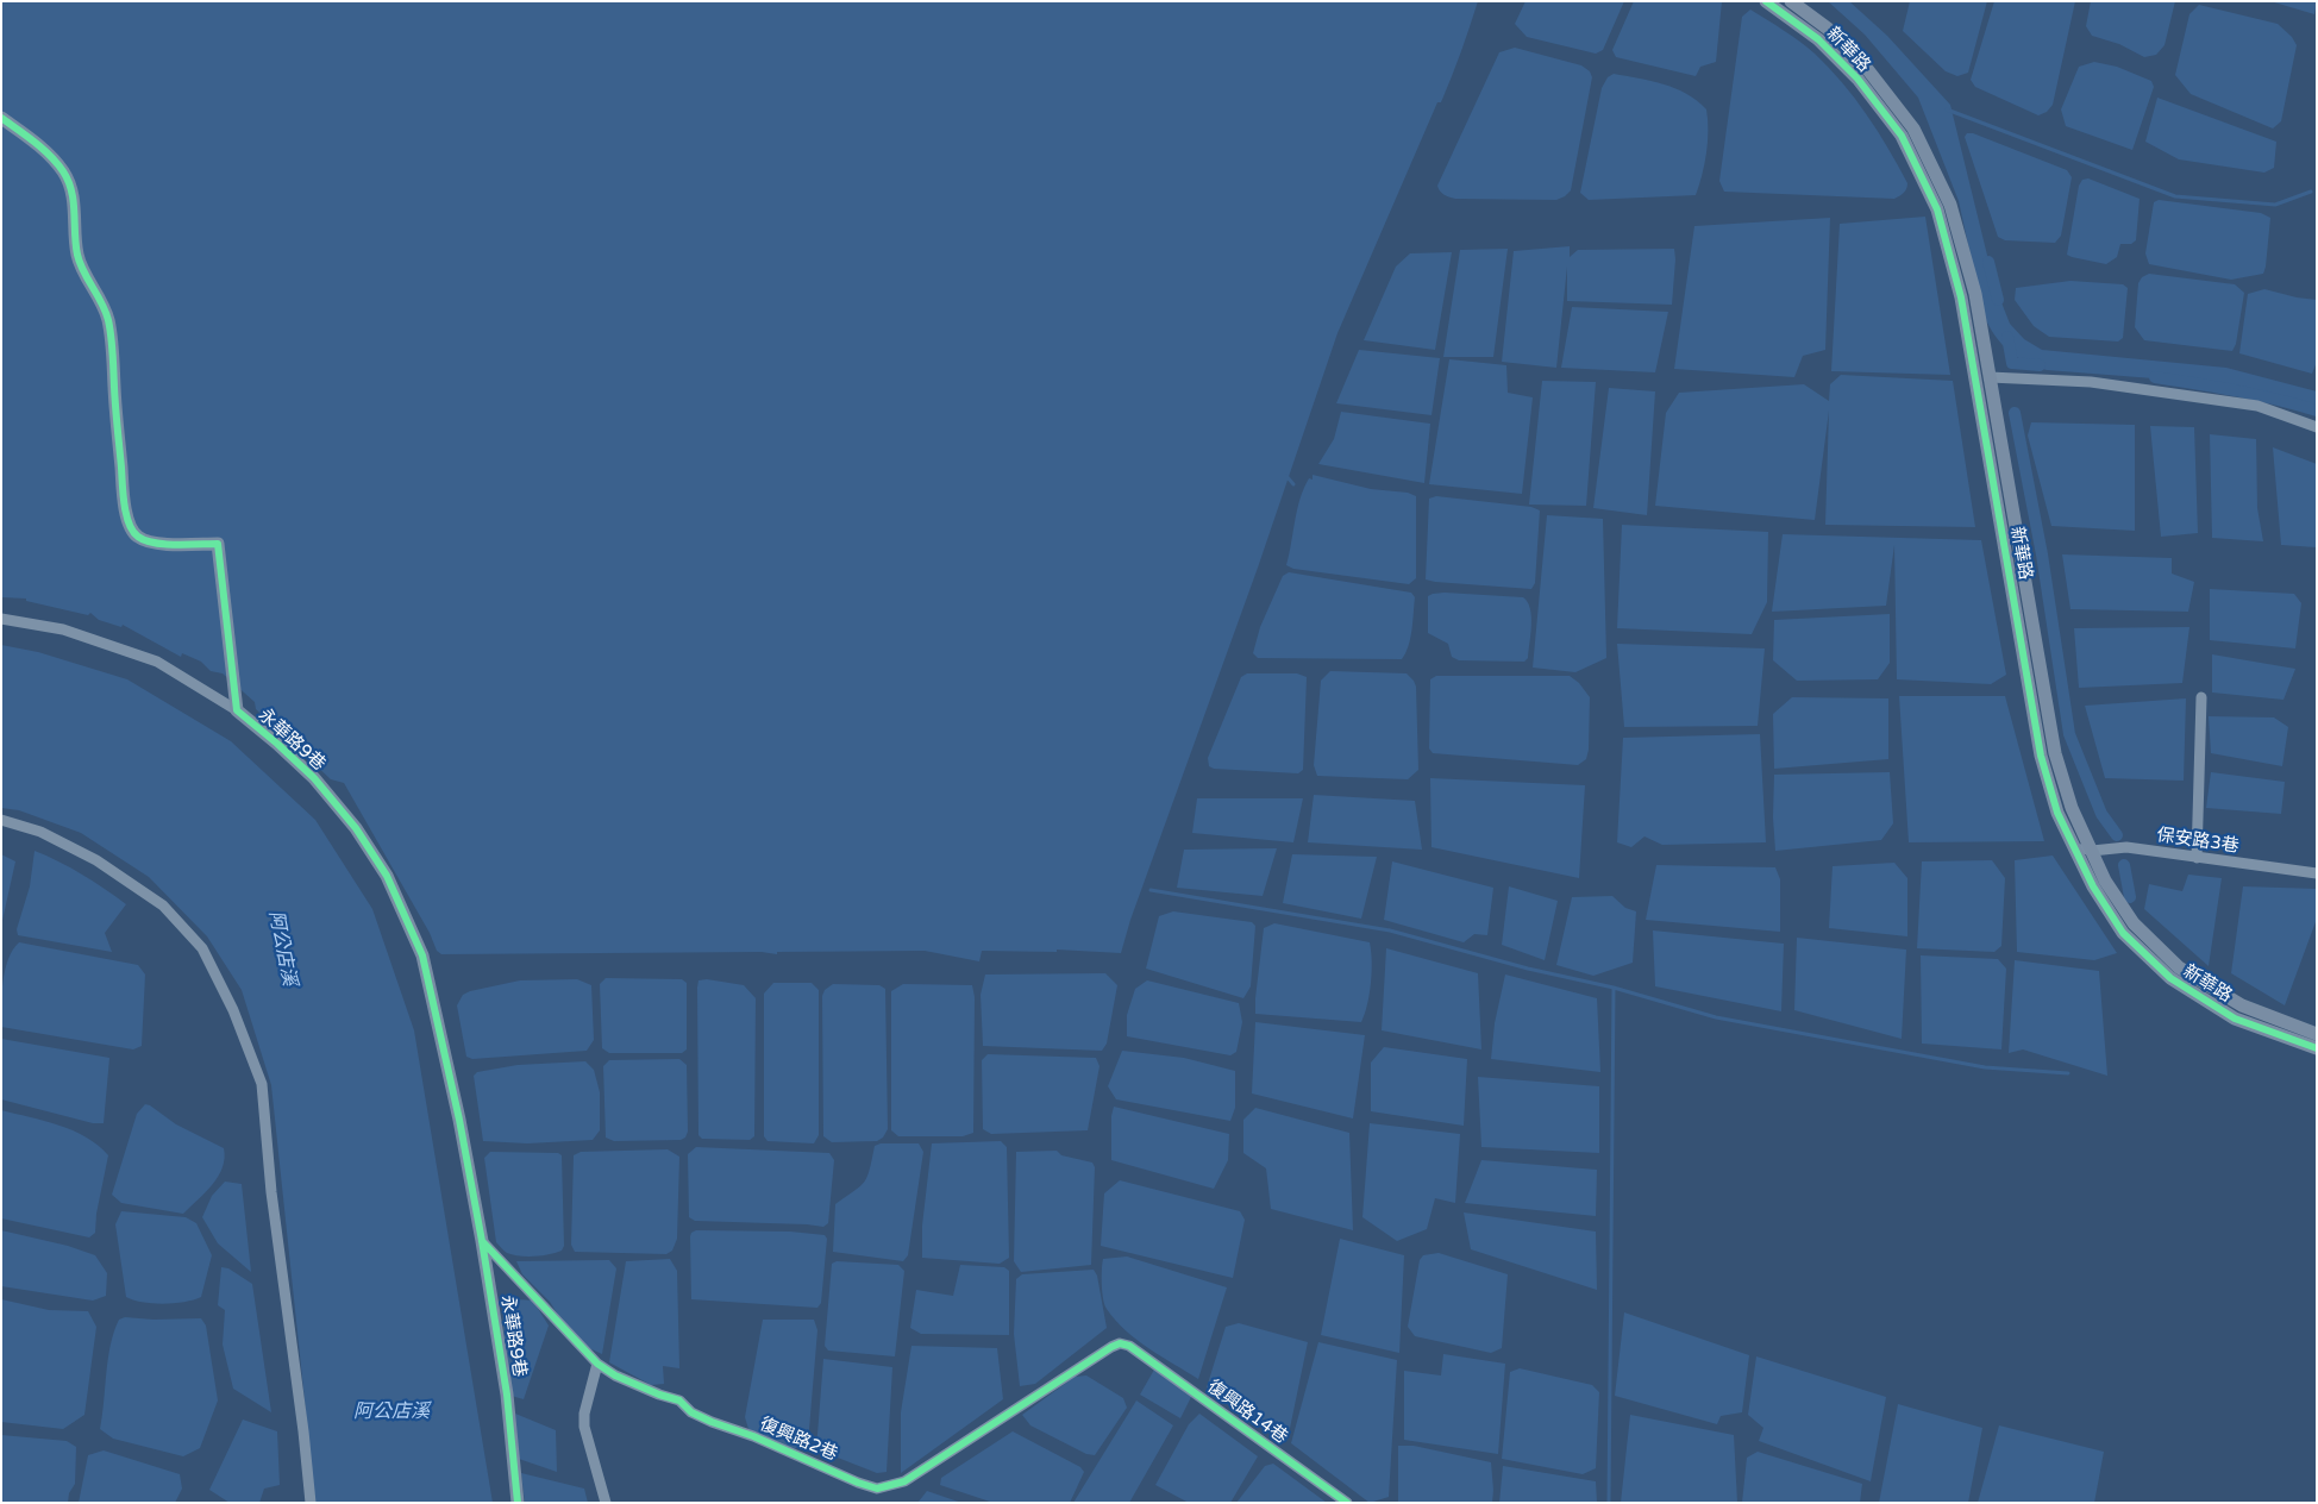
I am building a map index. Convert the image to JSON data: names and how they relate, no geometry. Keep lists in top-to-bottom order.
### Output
{
  "streets": {
    "street": [
      "新華路",
      "永華路9巷",
      "保安路3巷",
      "復興路14巷",
      "復興路2巷"
    ]
  },
  "crossings": [
    ["新華路", "保安路3巷"],
    ["永華路9巷", "復興路2巷"],
    ["復興路14巷", "復興路2巷"]
  ],
  "water": ["阿公店溪"]
}
